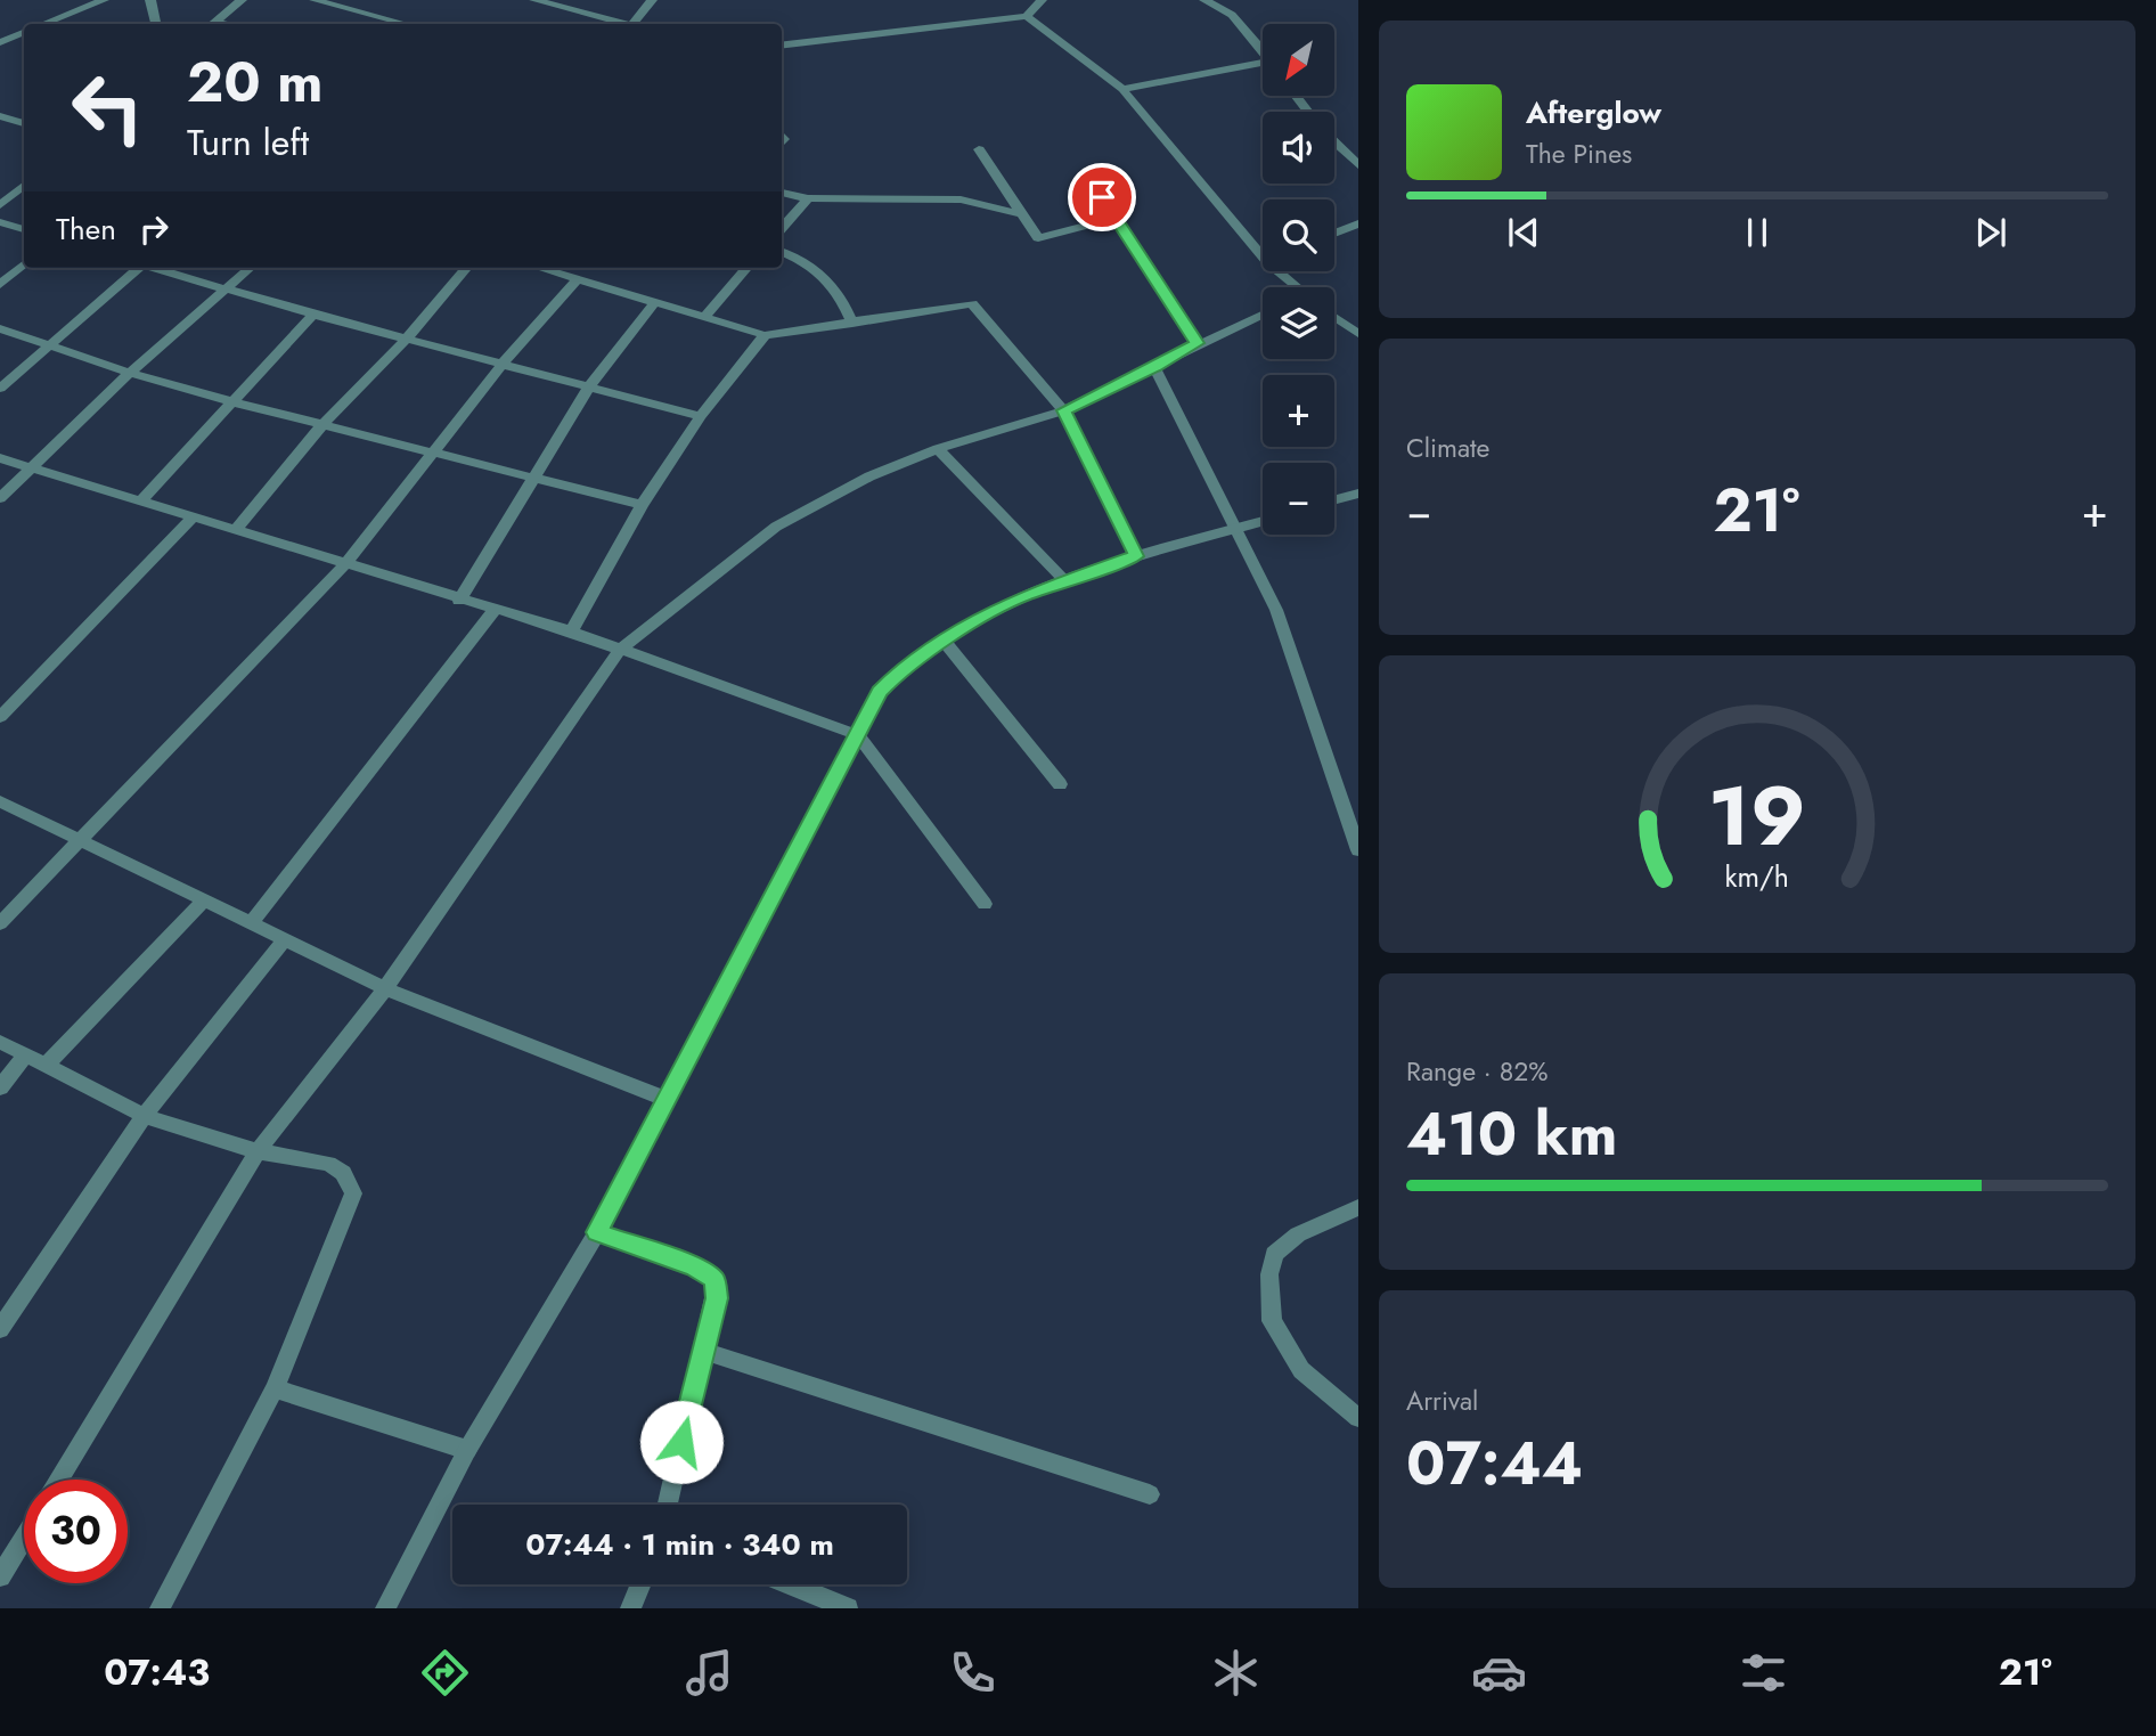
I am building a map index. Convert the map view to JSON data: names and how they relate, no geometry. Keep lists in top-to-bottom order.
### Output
{
  "north": "bottom left",
  "page": {
    "map_buttons": ["+", "−"],
    "turn": ["20 m", "Turn left"],
    "song": ["Afterglow", "The Pines"],
    "then": "Then",
    "tile": [
      "Climate",
      ["Range · 82%", "410 km"],
      ["Arrival", "07:44"]
    ],
    "heat": ["−", "21°", "+"],
    "limit": "30",
    "trip": "07:44 · 1 min · 340 m",
    "tabs": ["07:43", "21°"],
    "gauge": ["19", "km/h"]
  }
}
